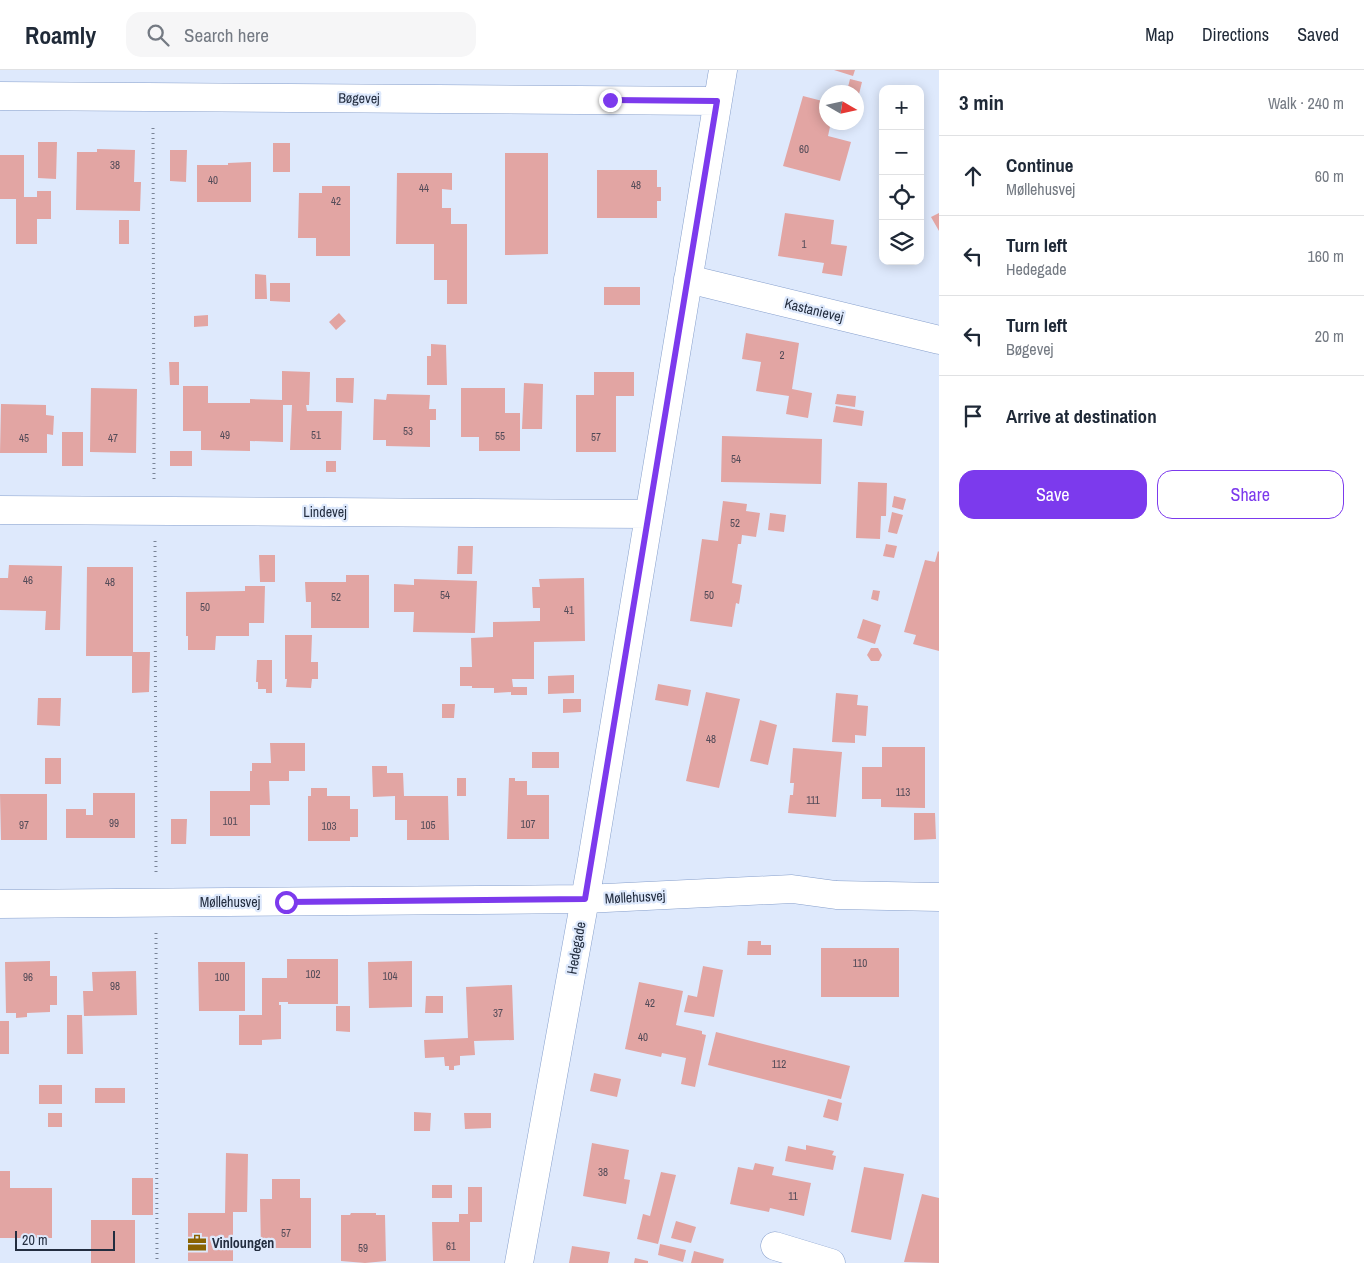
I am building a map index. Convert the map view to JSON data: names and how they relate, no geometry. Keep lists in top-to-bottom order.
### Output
{
  "streets": {
    "street": [
      "Bøgevej",
      "Kastanievej",
      "Lindevej",
      "Møllehusvej",
      "Hedegade"
    ]
  },
  "crossings": [
    ["Bøgevej", "Hedegade"],
    ["Kastanievej", "Hedegade"],
    ["Lindevej", "Hedegade"],
    ["Møllehusvej", "Hedegade"]
  ],
  "places": {
    "office": ["Vinloungen"]
  },
  "house_numbers": [
    "60",
    "38",
    "40",
    "48",
    "44",
    "42",
    "1",
    "2",
    "53",
    "49",
    "51",
    "55",
    "57",
    "45",
    "47",
    "54",
    "52",
    "46",
    "48",
    "54",
    "50",
    "52",
    "50",
    "41",
    "48",
    "113",
    "111",
    "101",
    "99",
    "107",
    "97",
    "105",
    "103",
    "110",
    "102",
    "104",
    "96",
    "100",
    "98",
    "42",
    "37",
    "40",
    "112",
    "38",
    "11",
    "57",
    "61",
    "59"
  ],
  "scale_bar": "20 m",
  "north": "right",
  "page": {
    "header": "Roamly",
    "search": "Search here",
    "nav": ["Map", "Directions", "Saved"],
    "heading": ["3 min", "Walk · 240 m"],
    "map_buttons": ["+", "−"],
    "list": [
      ["Continue", "Møllehusvej", "60 m"],
      ["Turn left", "Hedegade", "160 m"],
      ["Turn left", "Bøgevej", "20 m"],
      "Arrive at destination"
    ],
    "buttons": ["Save", "Share"],
    "scale": "20 m"
  }
}
